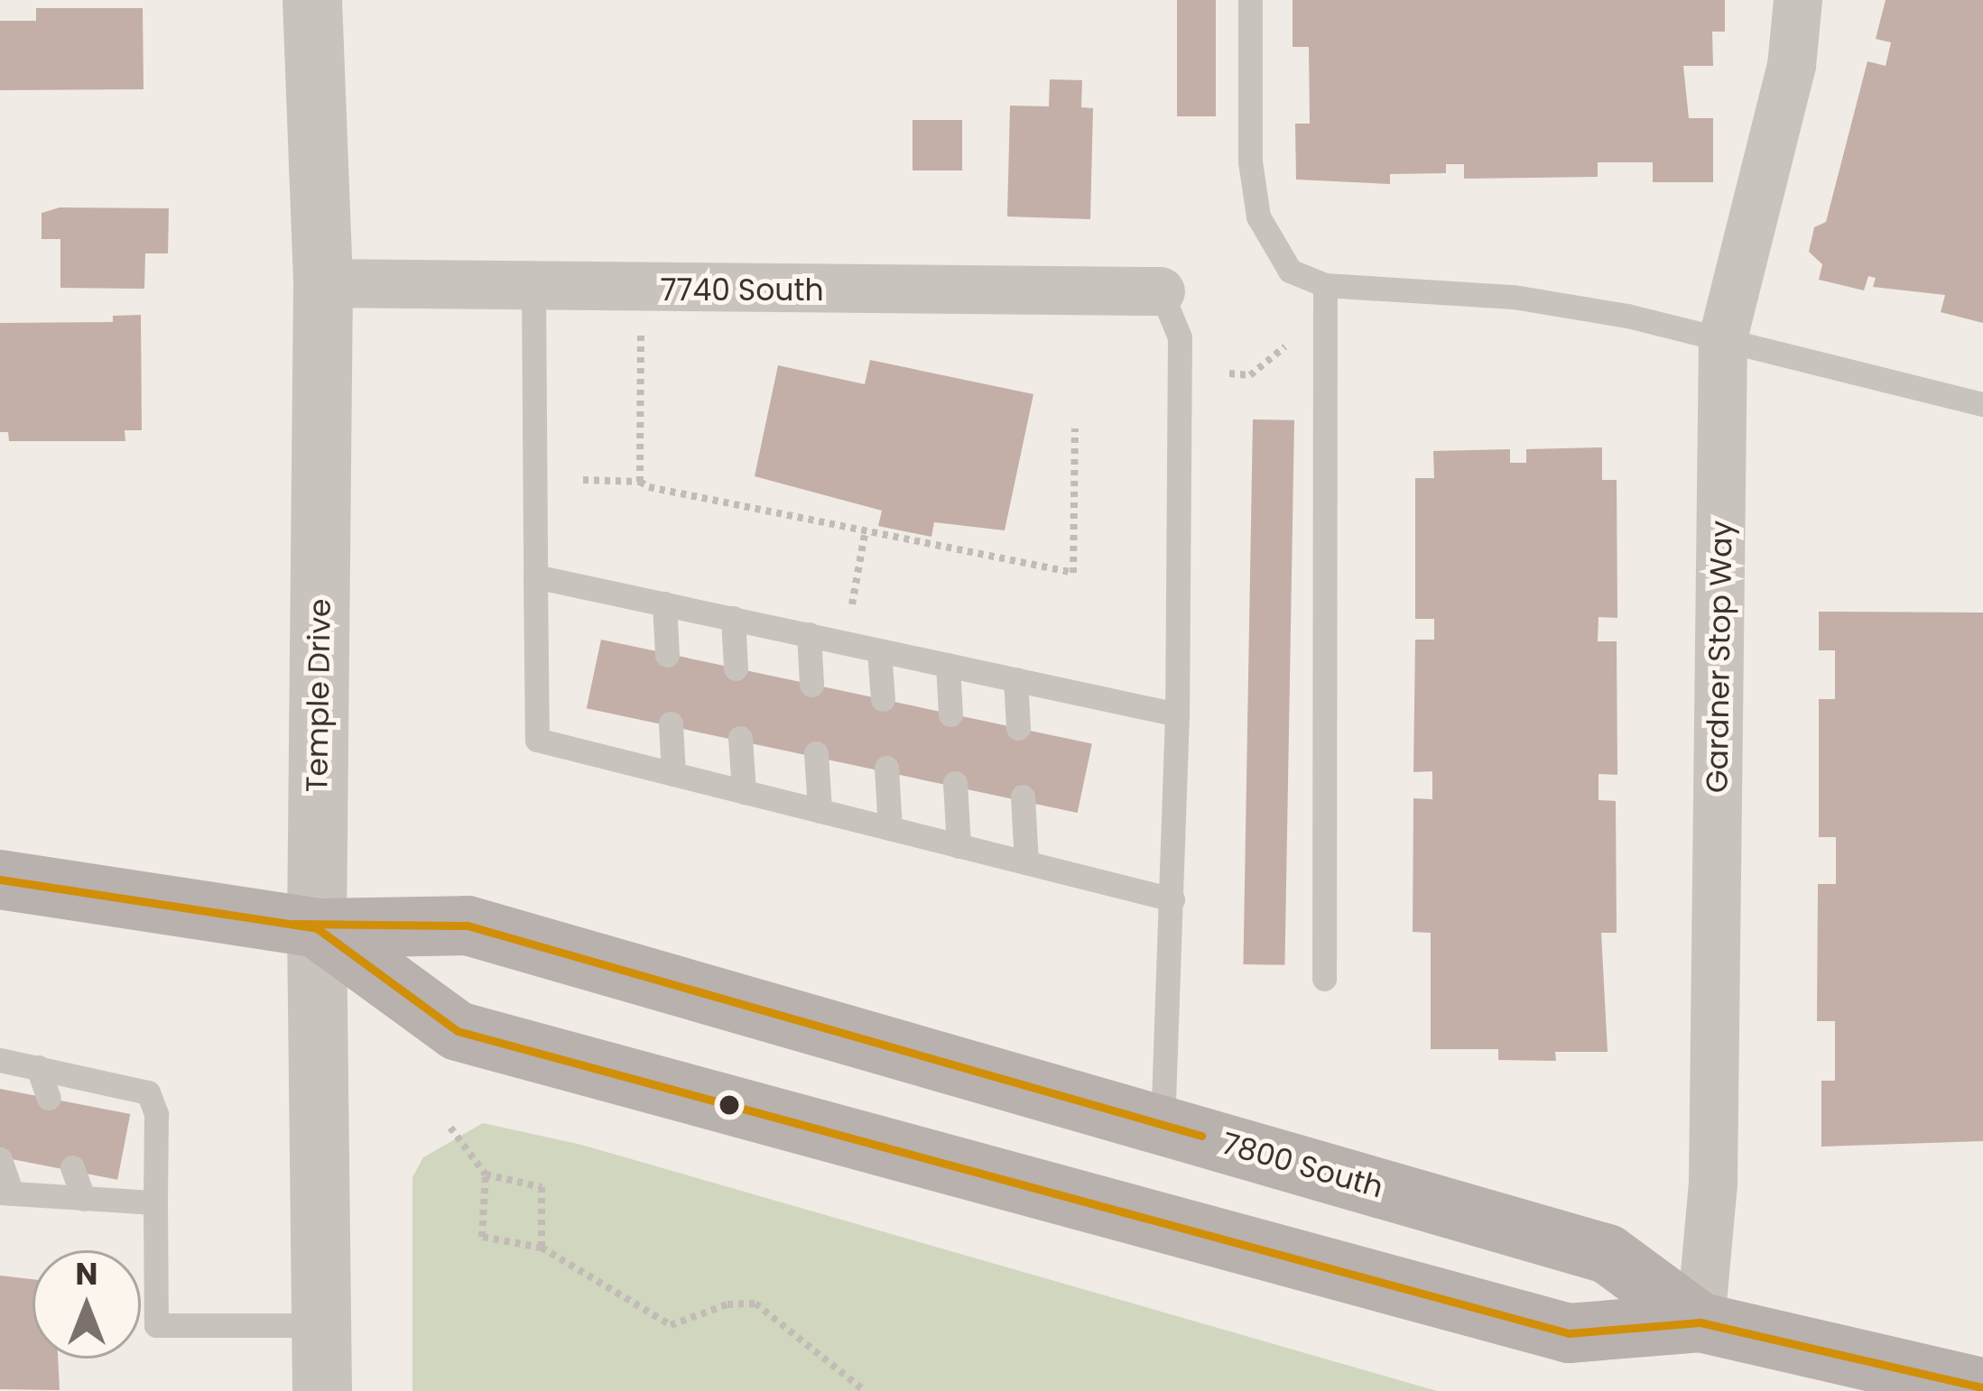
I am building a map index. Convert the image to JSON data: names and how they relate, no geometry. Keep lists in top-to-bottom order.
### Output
{
  "streets": {
    "main road": ["7800 South"],
    "street": ["7740 South", "Gardner Stop Way", "Temple Drive"]
  },
  "crossings": [
    ["7740 South", "Temple Drive"],
    ["Gardner Stop Way", "7800 South"],
    ["Temple Drive", "7800 South"]
  ],
  "north": "top"
}
